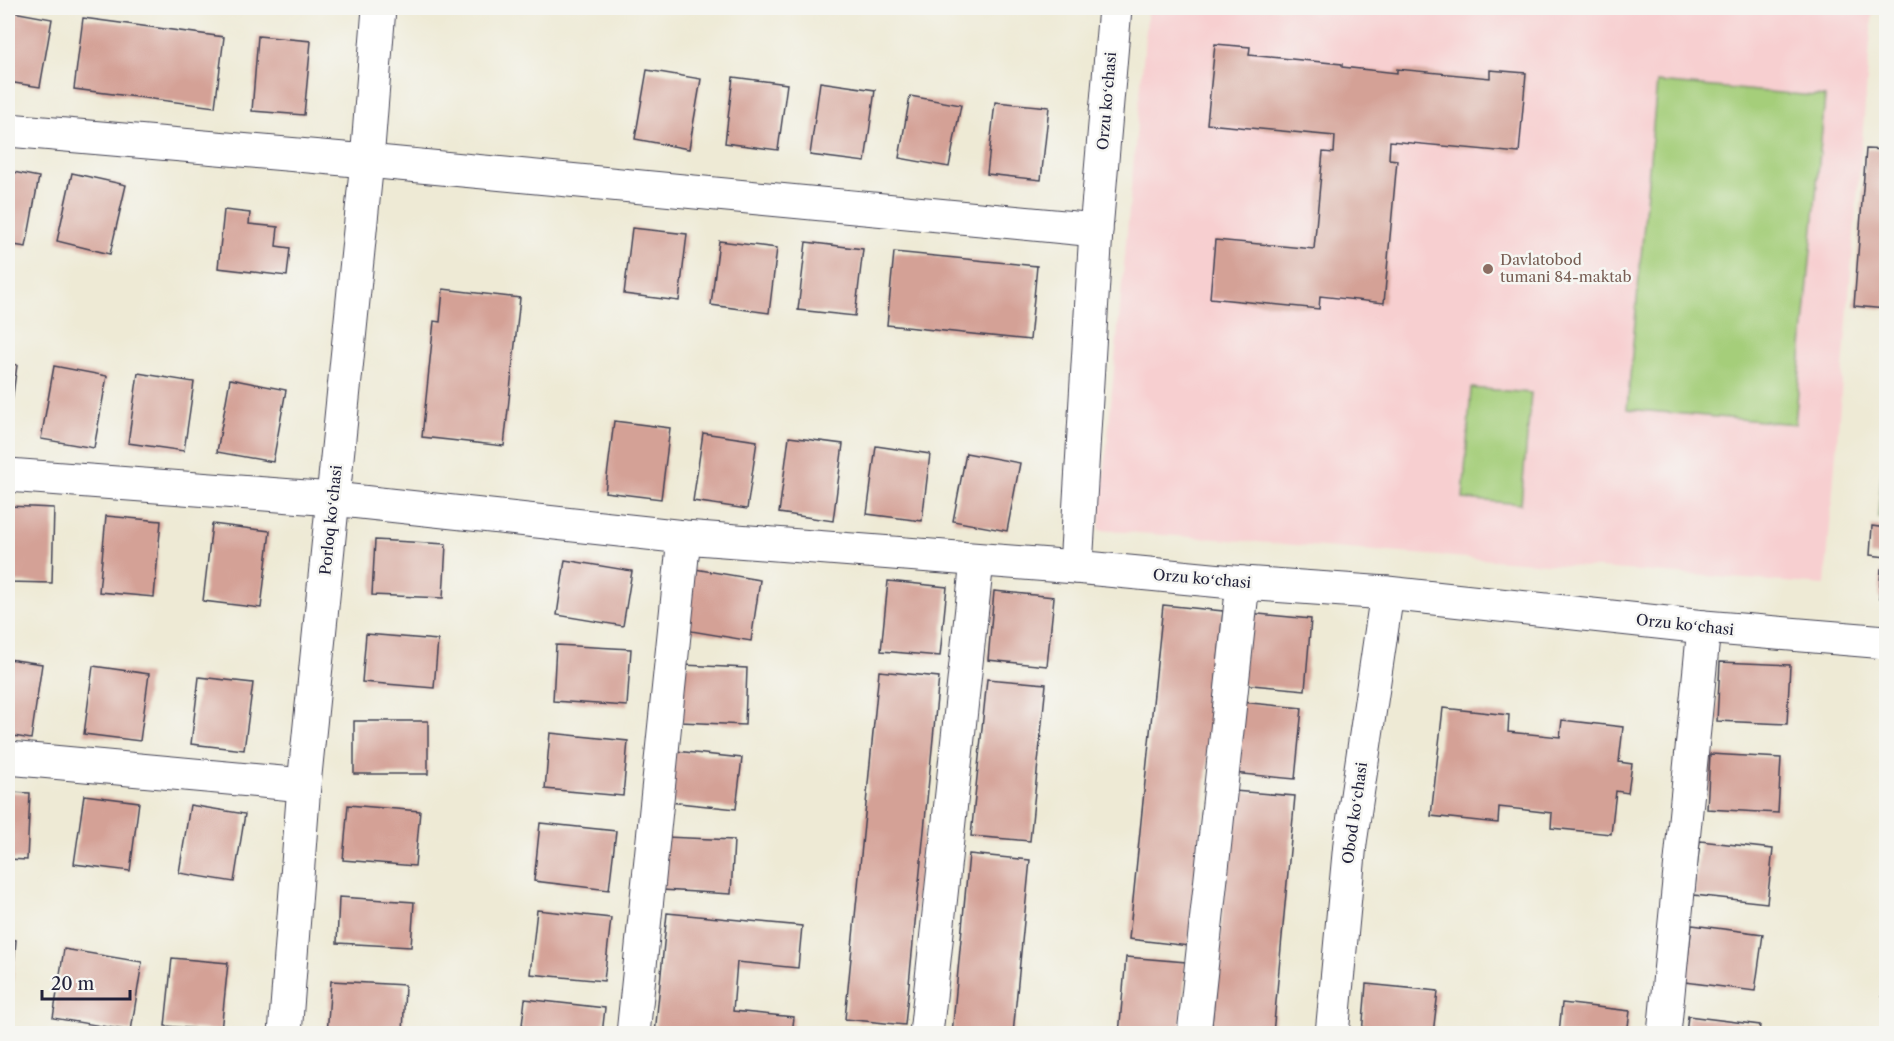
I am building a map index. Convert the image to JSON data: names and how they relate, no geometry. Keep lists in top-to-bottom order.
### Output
{
  "streets": {
    "street": ["Orzu koʻchasi", "Porloq koʻchasi", "Obod koʻchasi"]
  },
  "crossings": [
    ["Orzu koʻchasi", "Obod koʻchasi"]
  ],
  "places": ["Davlatobod tumani 84-maktab"],
  "scale_bar": "20 m"
}
